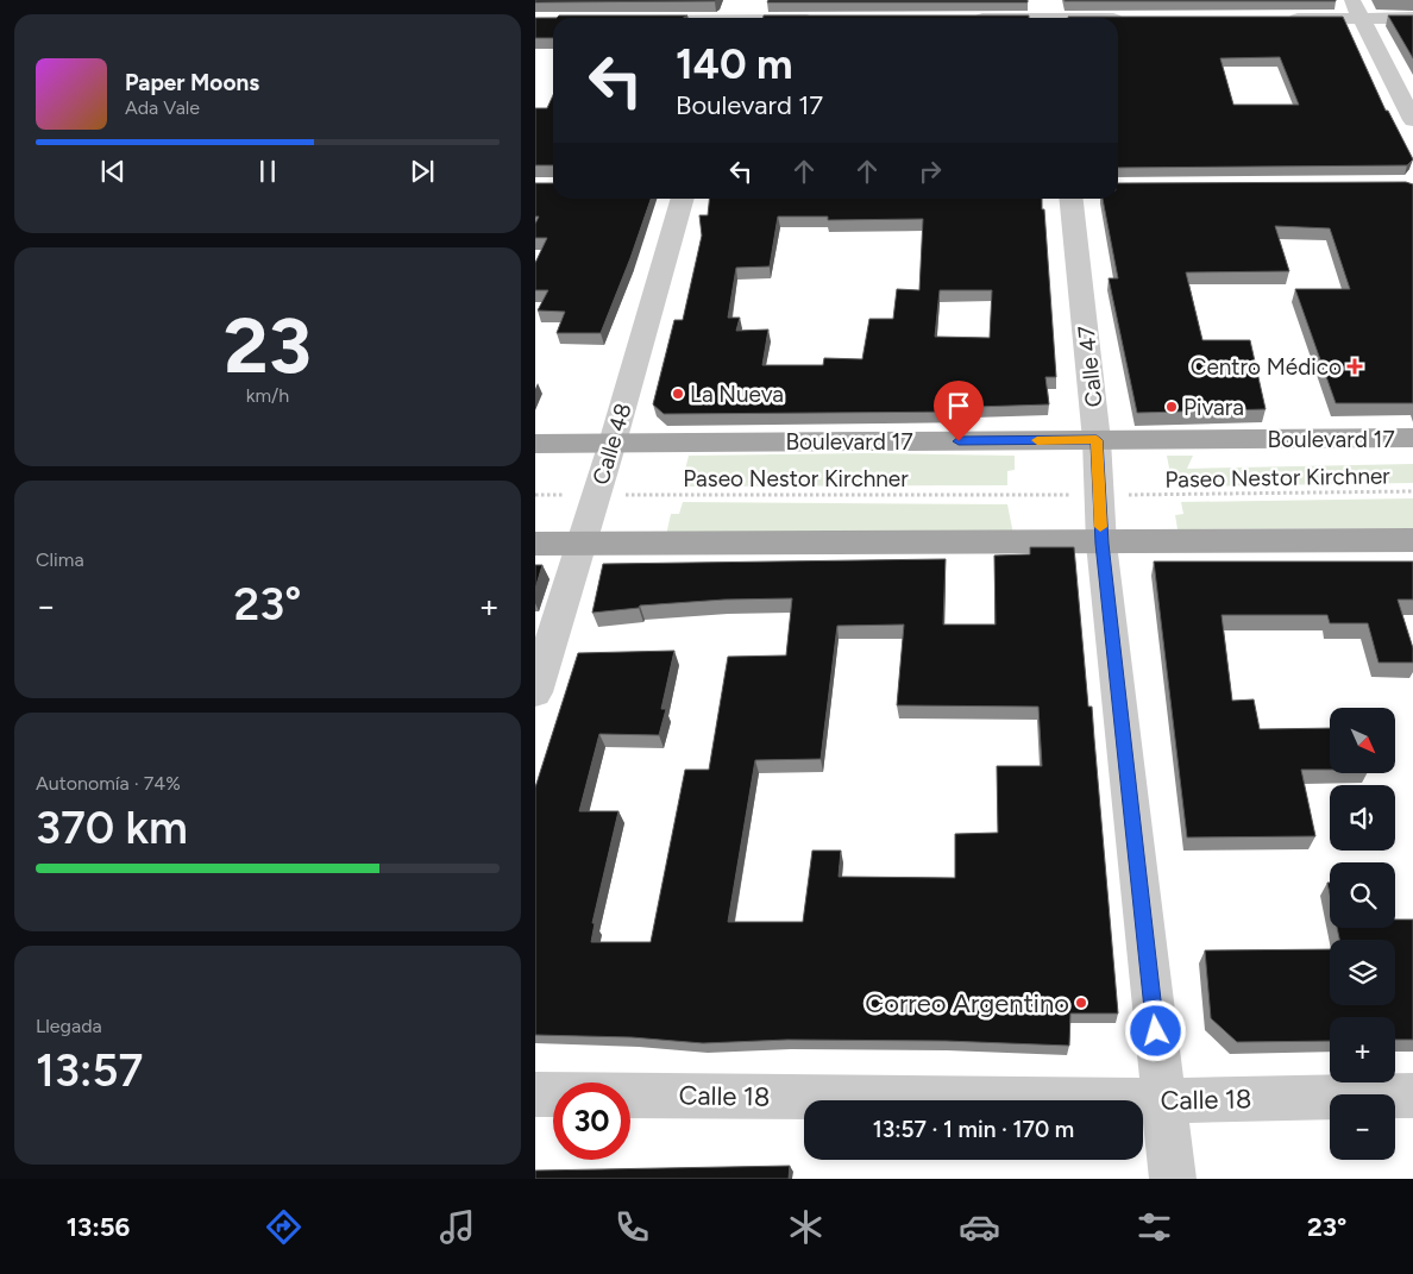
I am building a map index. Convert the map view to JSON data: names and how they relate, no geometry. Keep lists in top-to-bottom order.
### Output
{
  "streets": {
    "main road": ["Boulevard 17"],
    "street": ["Calle 47", "Calle 48", "Calle 18"],
    "path": ["Paseo Nestor Kirchner"]
  },
  "crossings": [
    ["Calle 47", "Boulevard 17"],
    ["Calle 47", "Paseo Nestor Kirchner"],
    ["Calle 47", "Calle 18"],
    ["Boulevard 17", "Calle 48"],
    ["Calle 48", "Paseo Nestor Kirchner"]
  ],
  "places": {
    "health": ["Centro Médico"],
    "other": ["La Nueva", "Pivara", "Correo Argentino"]
  },
  "north": "bottom right",
  "page": {
    "turn": ["140 m", "Boulevard 17"],
    "song": ["Paper Moons", "Ada Vale"],
    "tile": [
      ["23", "km/h"],
      "Clima",
      ["Autonomía · 74%", "370 km"],
      ["Llegada", "13:57"]
    ],
    "heat": ["−", "23°", "+"],
    "map_buttons": ["+", "−"],
    "limit": "30",
    "trip": "13:57 · 1 min · 170 m",
    "tabs": ["13:56", "23°"]
  }
}
